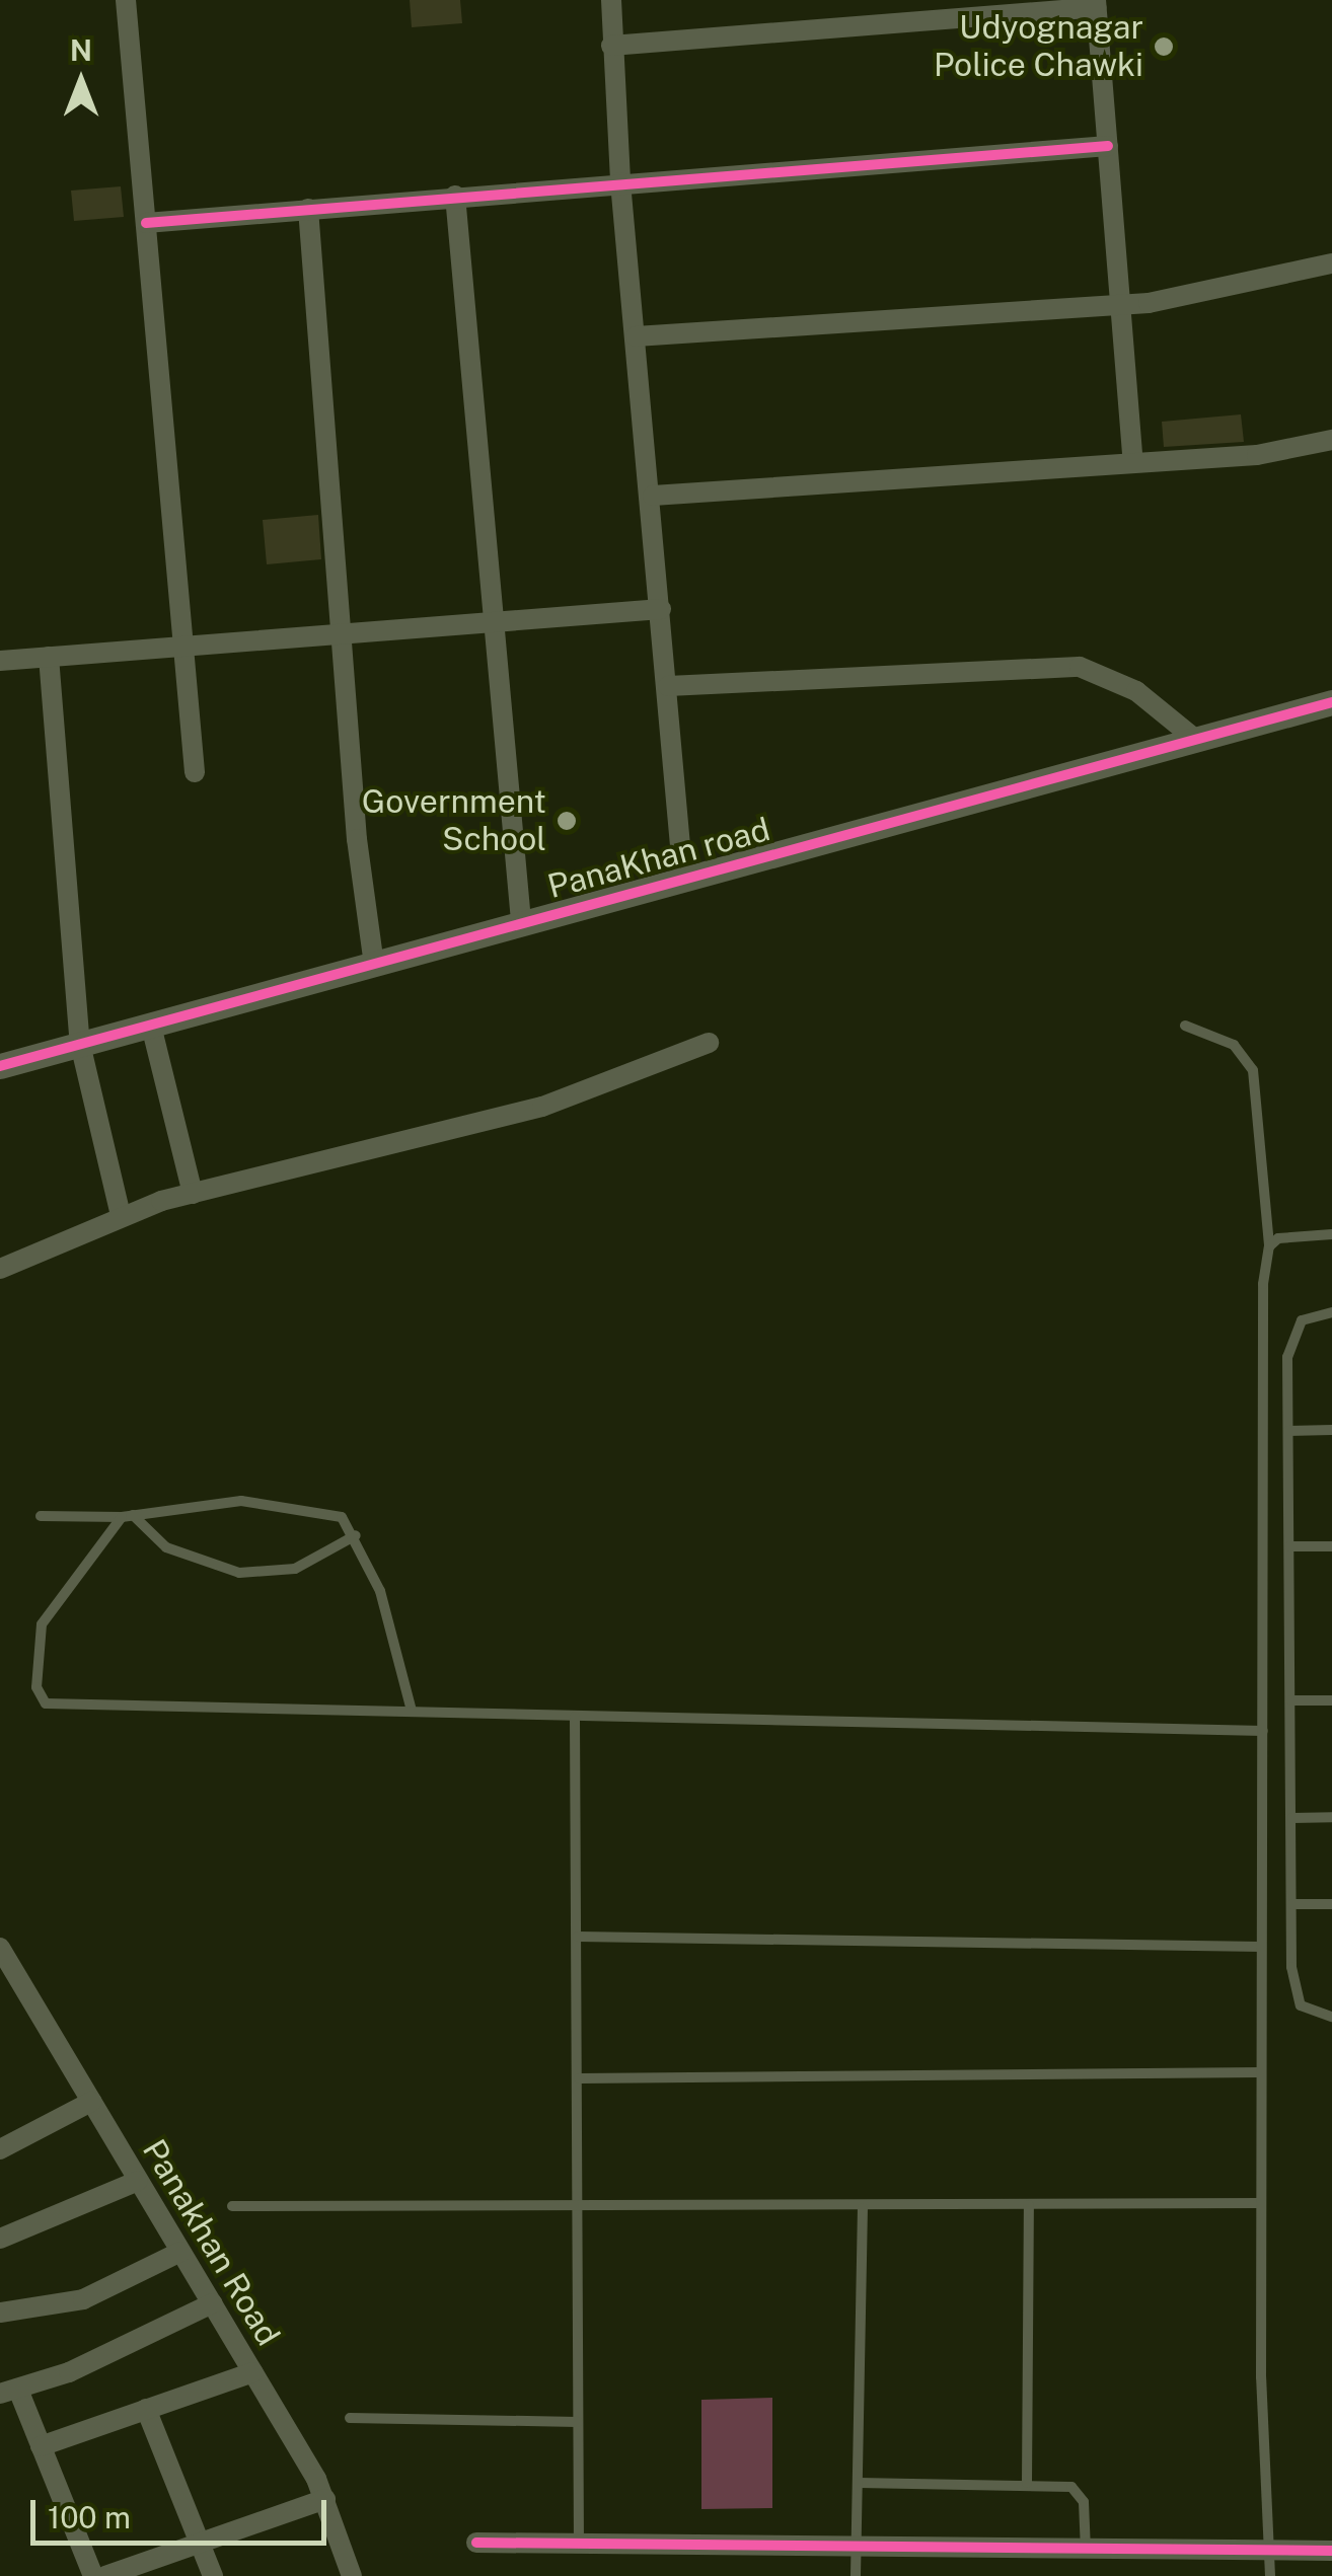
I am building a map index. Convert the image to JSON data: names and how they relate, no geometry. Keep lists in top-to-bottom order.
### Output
{
  "streets": {
    "street": ["PanaKhan road", "Panakhan Road"]
  },
  "places": ["Udyognagar Police Chawki", "Government School"],
  "scale_bar": "100 m",
  "north": "top"
}
